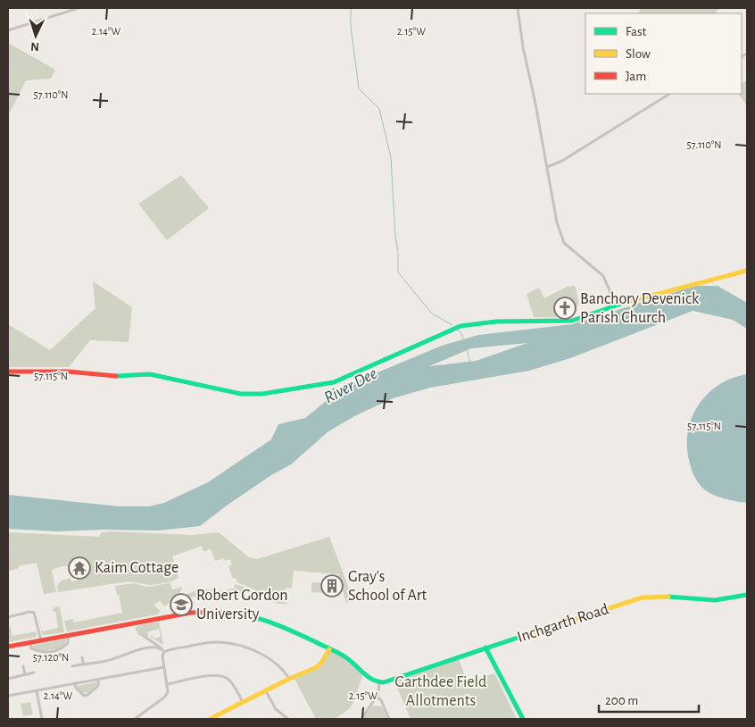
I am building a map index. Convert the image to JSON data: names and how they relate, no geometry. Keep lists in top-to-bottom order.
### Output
{
  "streets": {
    "street": ["Inchgarth Road"]
  },
  "water": ["River Dee"],
  "parks": ["Garthdee Field Allotments"],
  "places": {
    "church": ["Banchory Devenick Parish Church"],
    "temple": ["Kaim Cottage"],
    "building": ["Gray's School of Art"],
    "school or university": ["Robert Gordon University"]
  },
  "legend": ["Fast", "Slow", "Jam"],
  "scale_bar": "200 m",
  "north": "bottom",
  "coordinates": [
    "2.14°W",
    "2.15°W",
    "57.110°N",
    "57.115°N",
    "57.120°N"
  ]
}
